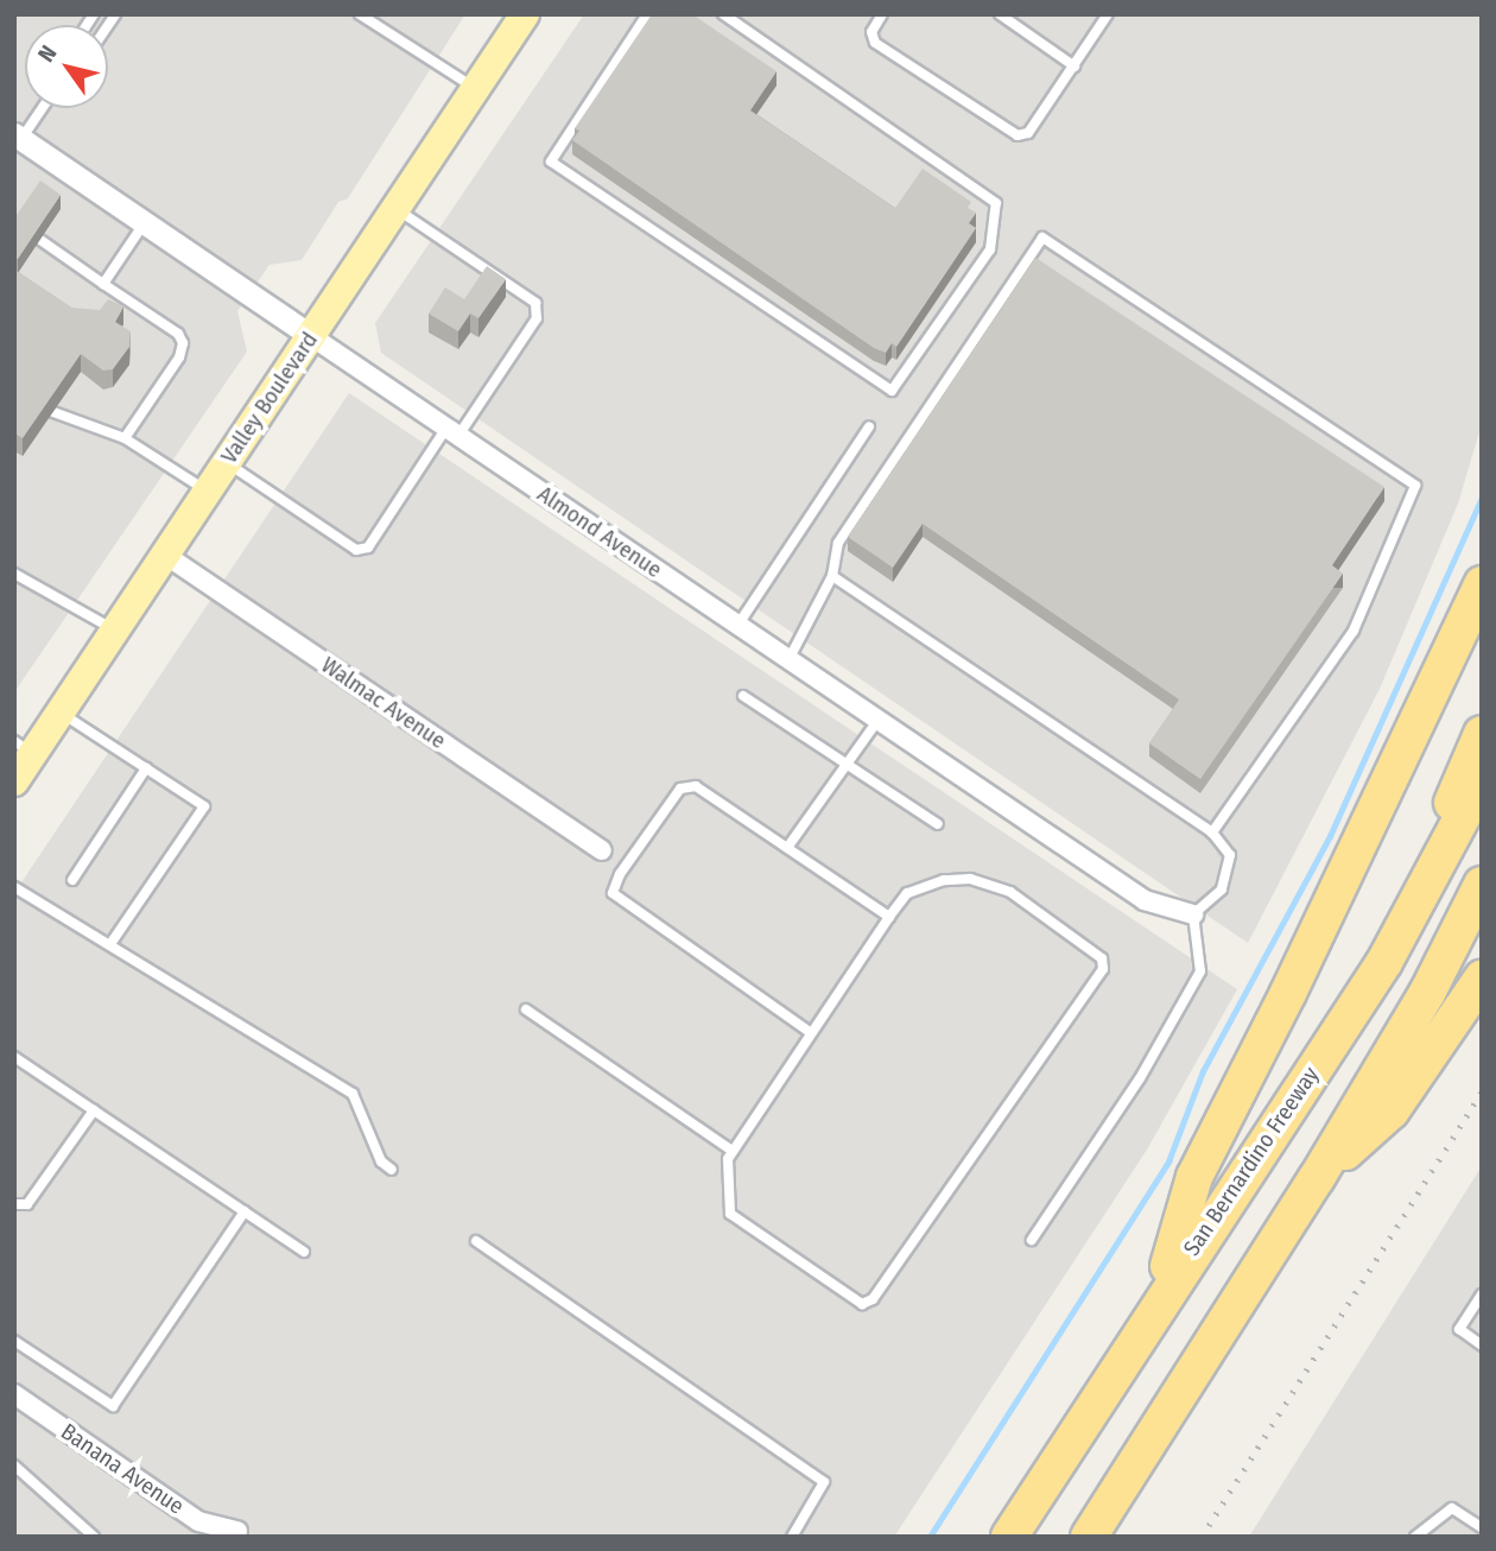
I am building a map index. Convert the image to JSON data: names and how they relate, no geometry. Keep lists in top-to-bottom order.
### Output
{
  "streets": {
    "highway": ["San Bernardino Freeway"],
    "main road": ["Valley Boulevard"],
    "street": ["Almond Avenue", "Walmac Avenue", "Banana Avenue"]
  },
  "crossings": [
    ["Valley Boulevard", "Almond Avenue"],
    ["Valley Boulevard", "Walmac Avenue"]
  ],
  "north": "top left"
}
